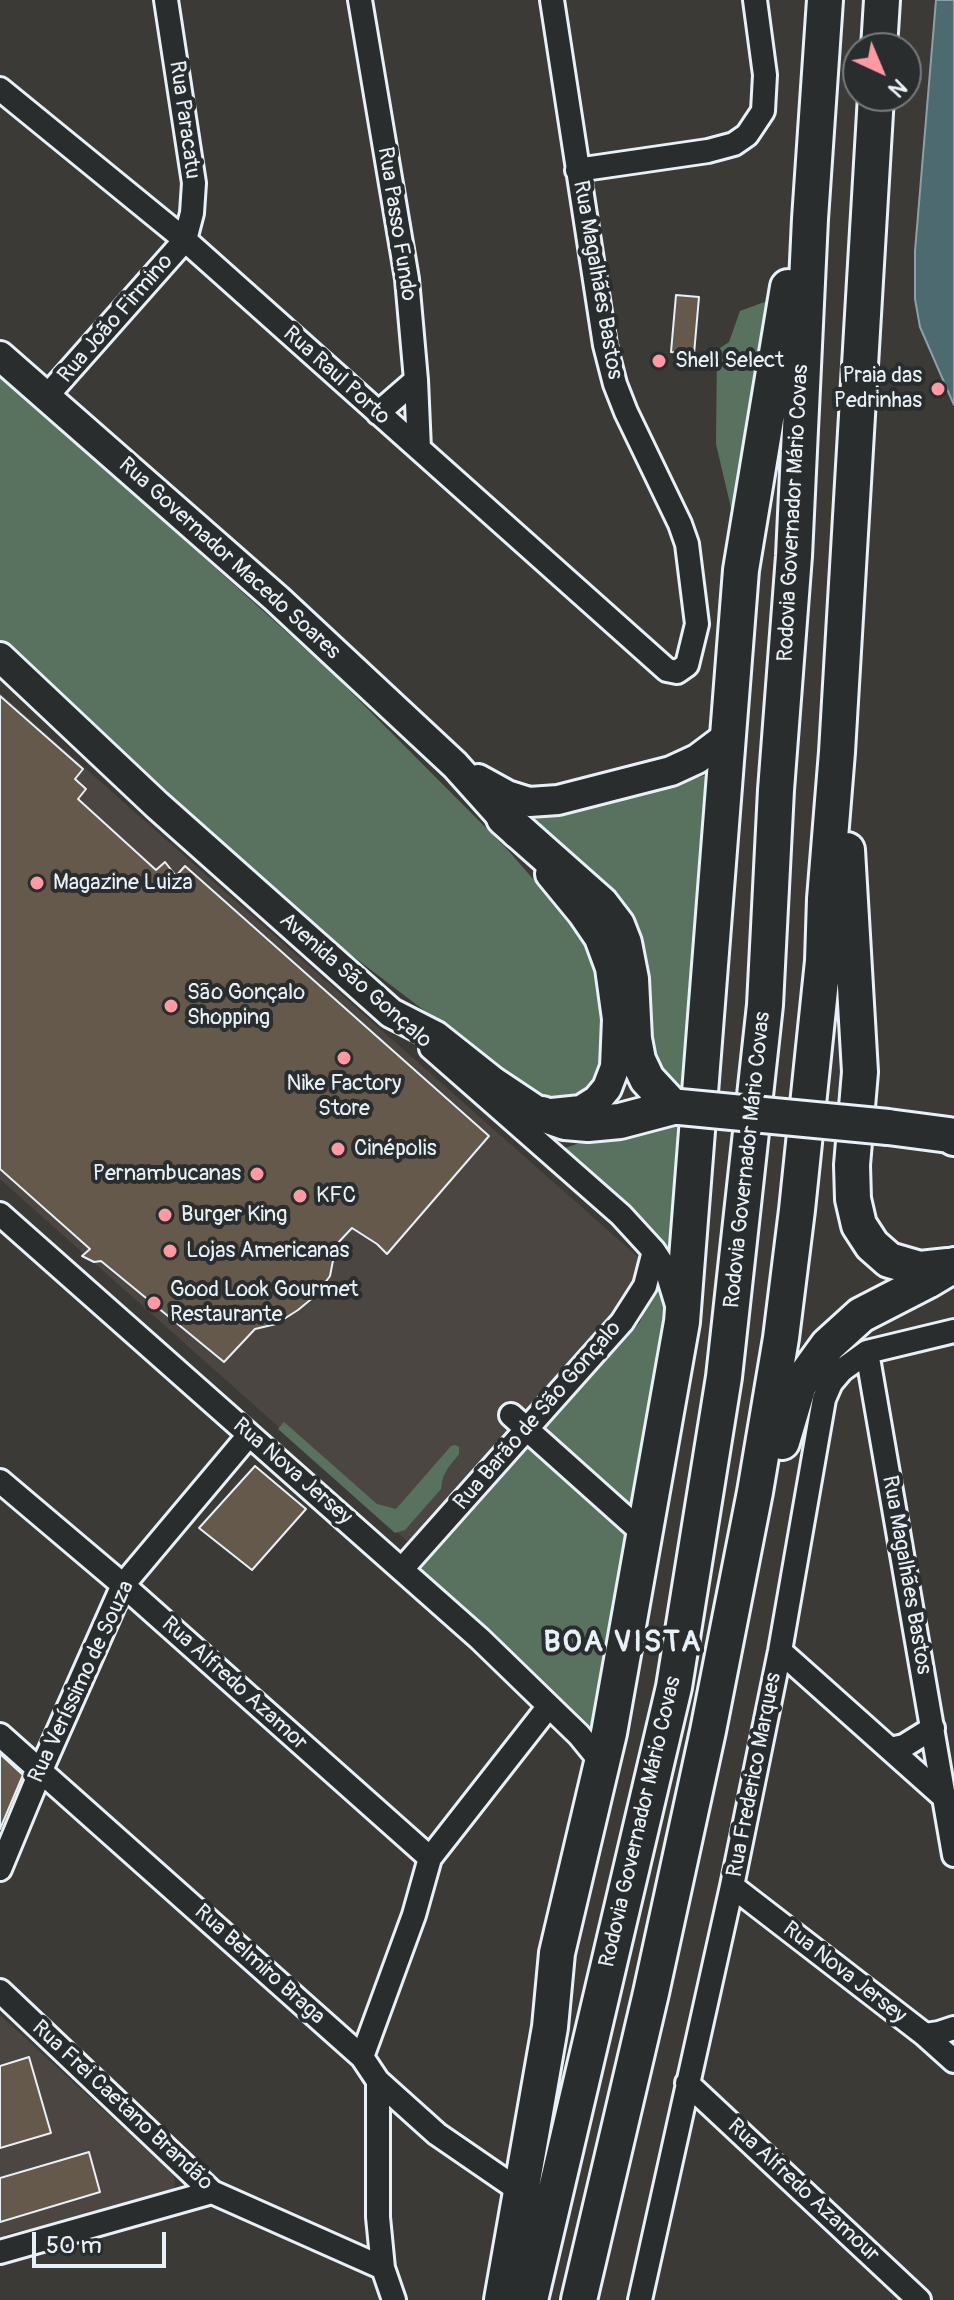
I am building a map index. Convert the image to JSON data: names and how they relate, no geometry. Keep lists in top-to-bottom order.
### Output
{
  "streets": {
    "highway": ["Rodovia Governador Mário Covas"],
    "main road": ["Rua Governador Macedo Soares", "Avenida São Gonçalo"],
    "street": [
      "Rua Paracatu",
      "Rua Passo Fundo",
      "Rua Magalhães Bastos",
      "Rua João Firmino",
      "Rua Raul Porto",
      "Rua Barão de São Gonçalo",
      "Rua Nova Jersey",
      "Rua Veríssimo de Souza",
      "Rua Alfredo Azamor",
      "Rua Frederico Marques",
      "Rua Belmiro Braga",
      "Rua Frei Caetano Brandão",
      "Rua Alfredo Azamour"
    ]
  },
  "crossings": [
    ["Rua Paracatu", "Rua João Firmino"],
    ["Rua Paracatu", "Rua Raul Porto"],
    ["Rua Passo Fundo", "Rua Raul Porto"],
    ["Rua Magalhães Bastos", "Rua Raul Porto"],
    ["Rua Magalhães Bastos", "Rua Frederico Marques"],
    ["Rua João Firmino", "Rua Raul Porto"],
    ["Rua João Firmino", "Rua Governador Macedo Soares"],
    ["Avenida São Gonçalo", "Rua Barão de São Gonçalo"],
    ["Rua Barão de São Gonçalo", "Rua Nova Jersey"],
    ["Rua Nova Jersey", "Rua Veríssimo de Souza"],
    ["Rua Nova Jersey", "Rua Frederico Marques"],
    ["Rua Veríssimo de Souza", "Rua Alfredo Azamor"],
    ["Rua Veríssimo de Souza", "Rua Belmiro Braga"],
    ["Rua Frederico Marques", "Rua Alfredo Azamour"]
  ],
  "districts": ["BOA VISTA"],
  "places": [
    "Shell Select",
    "Praia das Pedrinhas",
    "Magazine Luiza",
    "São Gonçalo Shopping",
    "Nike Factory Store",
    "Cinépolis",
    "Pernambucanas",
    "KFC",
    "Burger King",
    "Lojas Americanas",
    "Good Look Gourmet Restaurante"
  ],
  "scale_bar": "50 m",
  "north": "bottom right"
}
